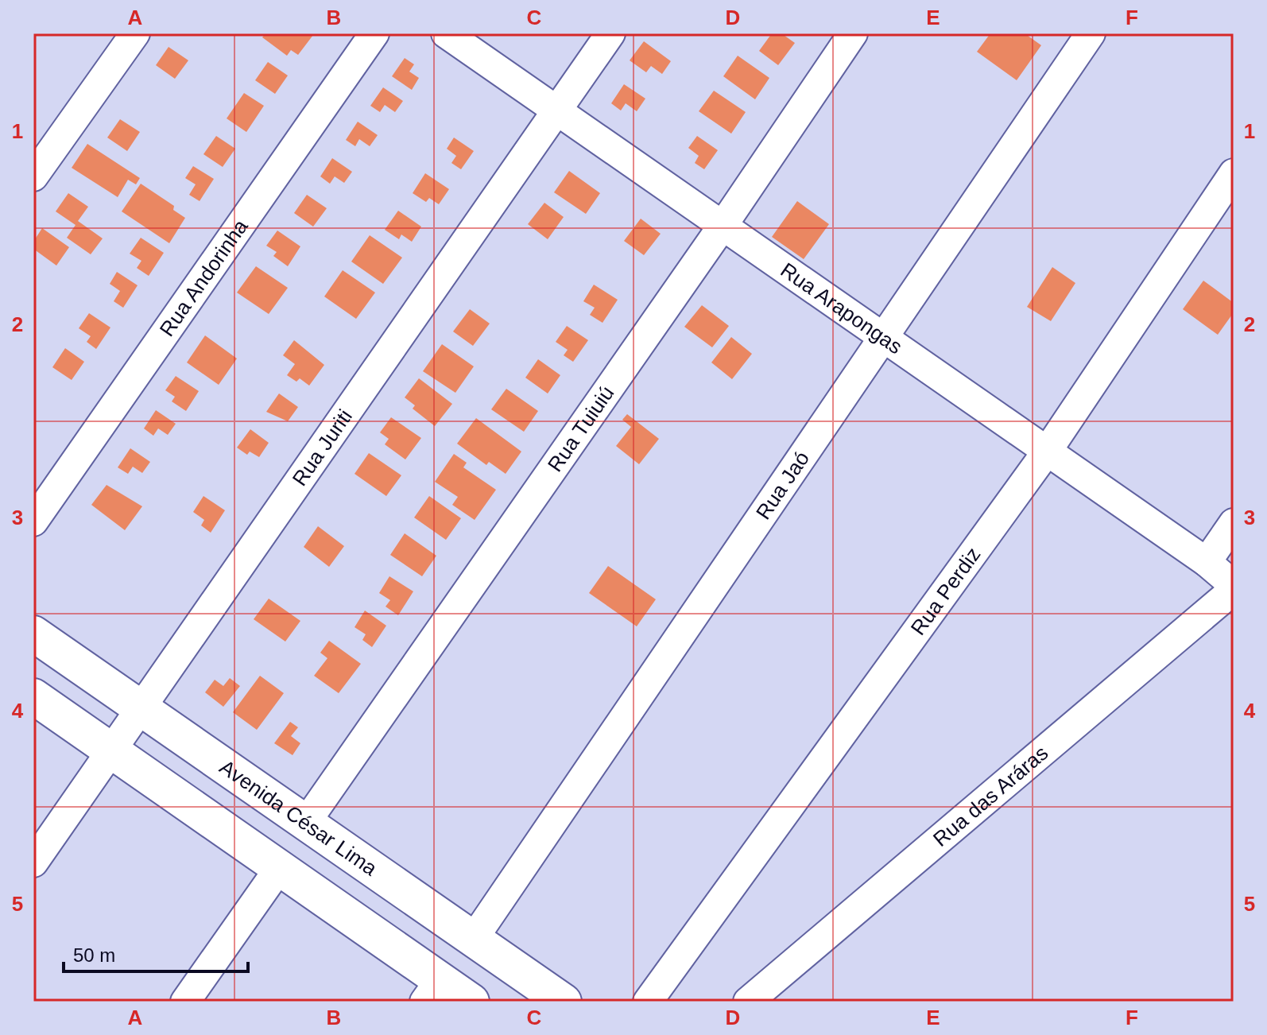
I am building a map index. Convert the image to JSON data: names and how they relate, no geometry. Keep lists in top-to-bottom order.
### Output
{
  "streets": {
    "street": [
      "Rua Andorinha",
      "Rua Arapongas",
      "Rua Tuiuiú",
      "Rua Juriti",
      "Rua Jaó",
      "Rua Perdiz",
      "Rua das Aráras",
      "Avenida César Lima"
    ]
  },
  "crossings": [
    ["Rua Arapongas", "Rua Tuiuiú"],
    ["Rua Arapongas", "Rua Juriti"],
    ["Rua Arapongas", "Rua Jaó"],
    ["Rua Arapongas", "Rua Perdiz"],
    ["Rua Arapongas", "Rua das Aráras"],
    ["Rua Tuiuiú", "Avenida César Lima"],
    ["Rua Juriti", "Avenida César Lima"],
    ["Rua Jaó", "Avenida César Lima"]
  ],
  "scale_bar": "50 m",
  "grid": {
    "columns": [
      "A",
      "B",
      "C",
      "D",
      "E",
      "F"
    ],
    "rows": [
      "1",
      "2",
      "3",
      "4",
      "5"
    ]
  }
}
